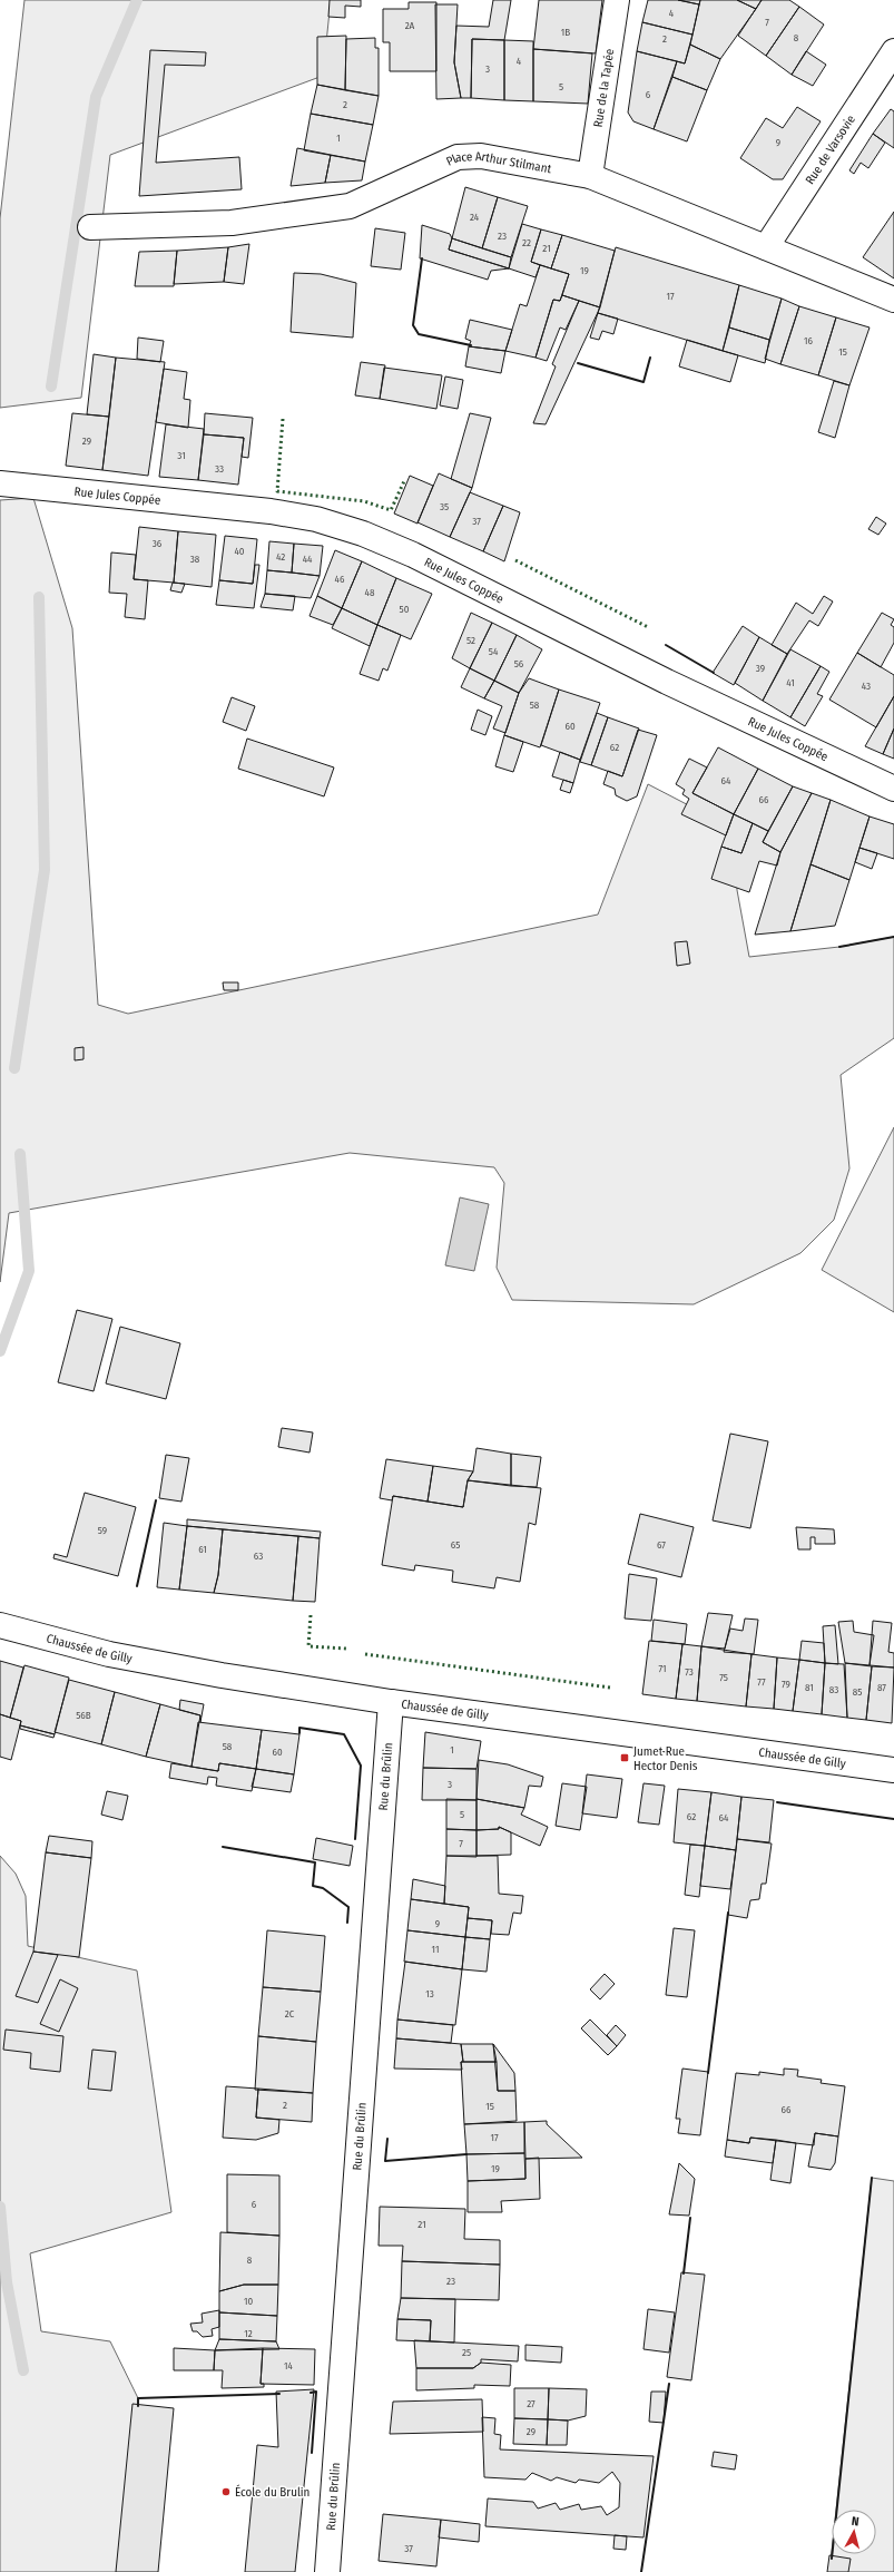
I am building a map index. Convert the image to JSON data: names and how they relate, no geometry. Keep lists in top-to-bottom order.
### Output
{
  "streets": {
    "street": [
      "Rue de la Tapée",
      "Rue de Varsovie",
      "Place Arthur Stilmant",
      "Rue Jules Coppée",
      "Chaussée de Gilly",
      "Rue du Brûlin"
    ]
  },
  "crossings": [
    ["Rue de la Tapée", "Place Arthur Stilmant"],
    ["Rue de Varsovie", "Place Arthur Stilmant"],
    ["Chaussée de Gilly", "Rue du Brûlin"]
  ],
  "places": {
    "transit": ["Jumet Rue Hector Denis"],
    "other": ["École du Brulin"]
  },
  "house_numbers": [
    "4",
    "7",
    "2A",
    "1B",
    "8",
    "2",
    "4",
    "3",
    "5",
    "6",
    "2",
    "1",
    "9",
    "24",
    "23",
    "22",
    "21",
    "19",
    "17",
    "16",
    "15",
    "29",
    "31",
    "33",
    "35",
    "37",
    "36",
    "40",
    "42",
    "38",
    "44",
    "46",
    "48",
    "50",
    "52",
    "54",
    "56",
    "39",
    "41",
    "43",
    "58",
    "60",
    "62",
    "64",
    "66",
    "59",
    "65",
    "67",
    "61",
    "63",
    "71",
    "73",
    "75",
    "77",
    "79",
    "81",
    "87",
    "83",
    "85",
    "56B",
    "58",
    "1",
    "60",
    "3",
    "5",
    "62",
    "64",
    "7",
    "9",
    "11",
    "13",
    "2C",
    "2",
    "15",
    "66",
    "17",
    "19",
    "6",
    "21",
    "8",
    "23",
    "10",
    "12",
    "25",
    "14",
    "27",
    "29",
    "37"
  ],
  "north": "top"
}
